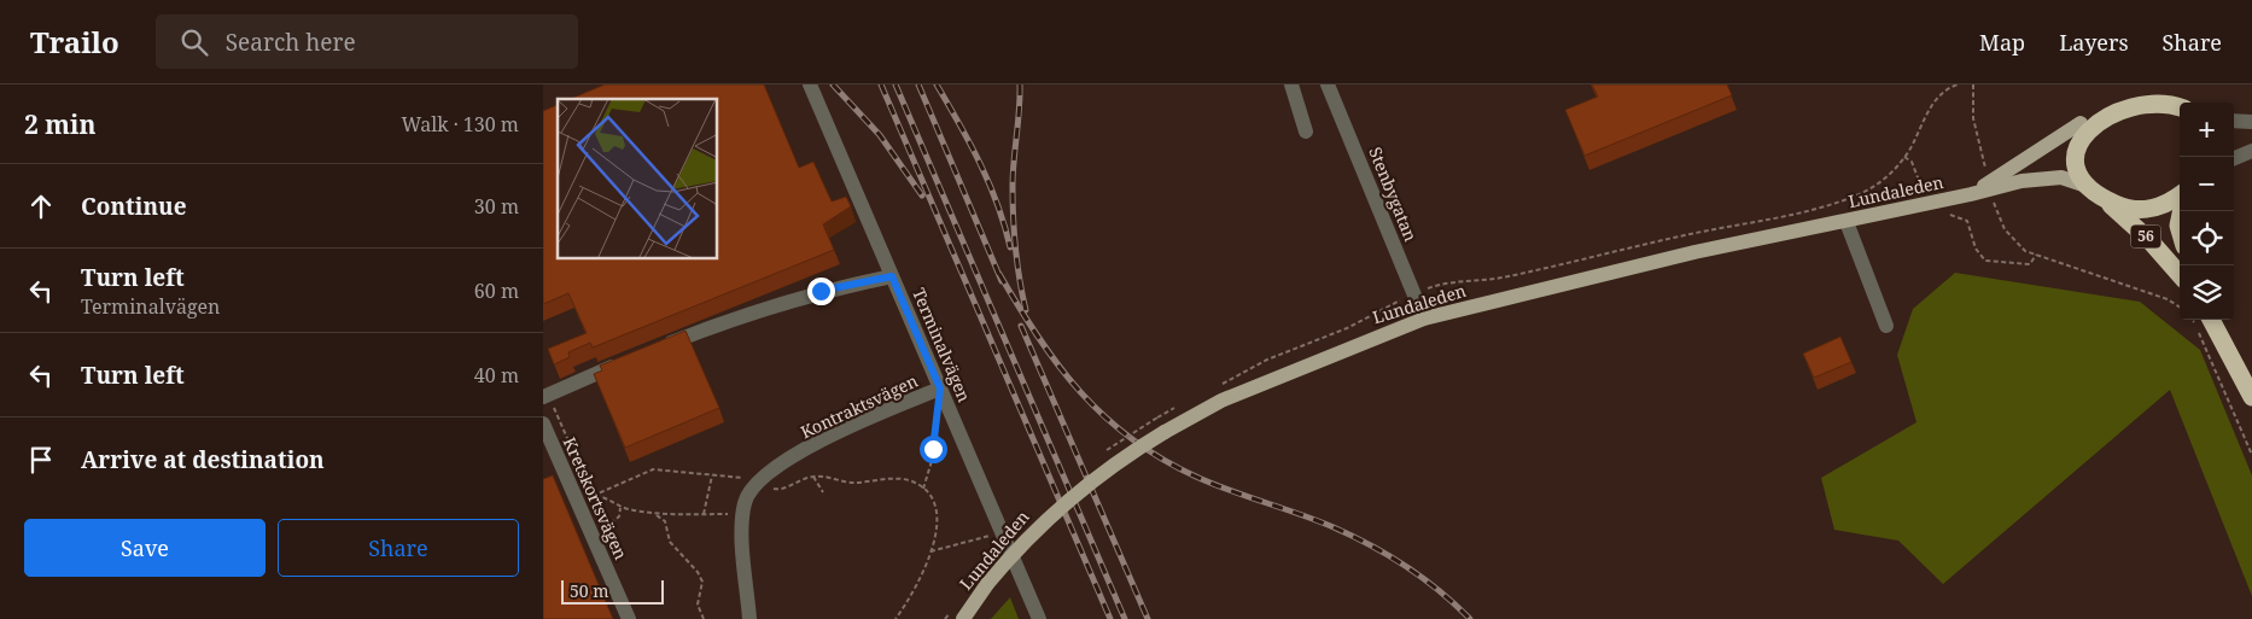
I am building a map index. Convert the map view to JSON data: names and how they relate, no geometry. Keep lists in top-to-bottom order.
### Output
{
  "streets": {
    "highway": ["56"],
    "main road": ["Lundaleden"],
    "street": [
      "Stenbygatan",
      "Terminalvägen",
      "Kontraktsvägen",
      "Kretskortsvägen"
    ]
  },
  "crossings": [
    ["Lundaleden", "Stenbygatan"],
    ["Lundaleden", "56"],
    ["Terminalvägen", "Kontraktsvägen"]
  ],
  "scale_bar": "50 m",
  "page": {
    "header": "Trailo",
    "search": "Search here",
    "nav": ["Map", "Layers", "Share"],
    "heading": ["2 min", "Walk · 130 m"],
    "map_buttons": ["+", "−"],
    "list": [
      ["Continue", "30 m"],
      ["Turn left", "Terminalvägen", "60 m"],
      ["Turn left", "40 m"],
      "Arrive at destination"
    ],
    "buttons": ["Save", "Share"],
    "scale": "50 m"
  }
}
